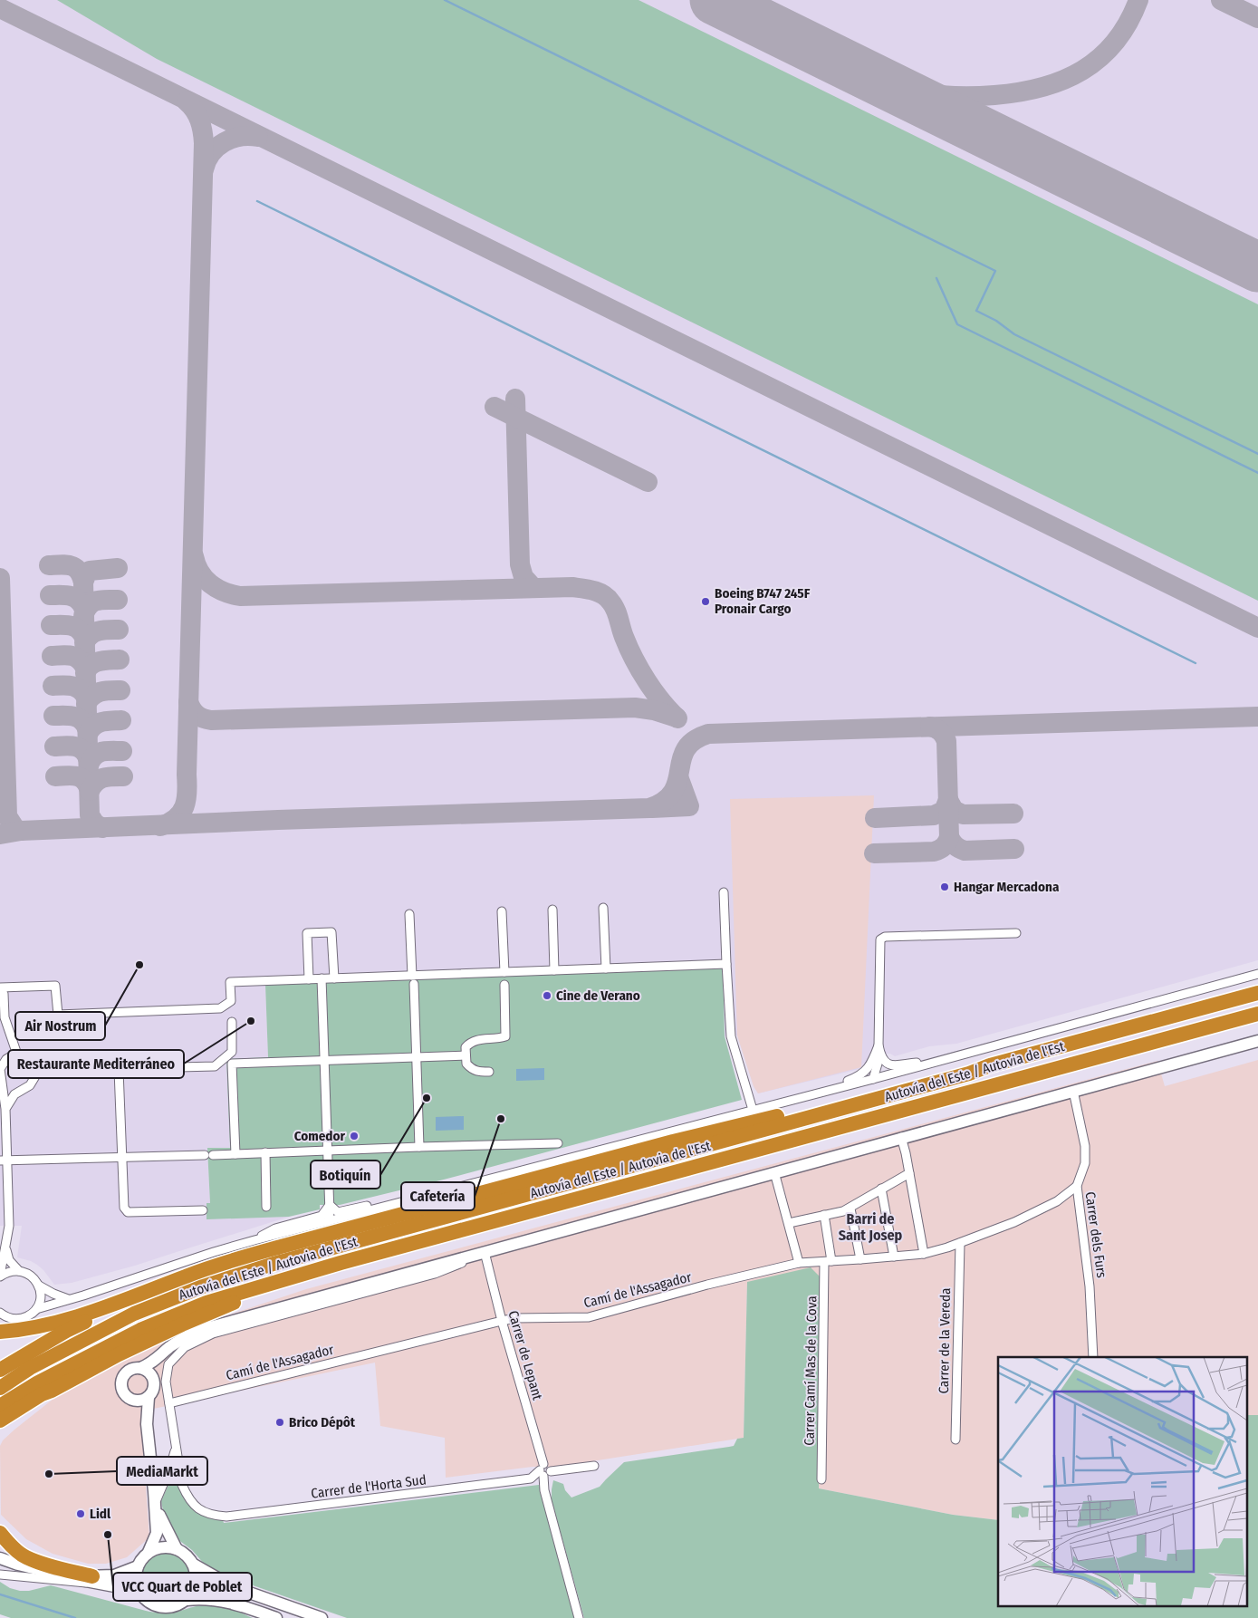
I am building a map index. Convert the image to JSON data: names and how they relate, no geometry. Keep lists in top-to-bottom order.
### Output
{
  "streets": {
    "highway": ["Autovía del Este / Autovia de l'Est"],
    "street": [
      "Carrer dels Furs",
      "Camí de l'Assagador",
      "Carrer de la Vereda",
      "Carrer de Lepant",
      "Carrer Camí Mas de la Cova",
      "Carrer de l'Horta Sud"
    ]
  },
  "crossings": [
    ["Carrer dels Furs", "Camí de l'Assagador"],
    ["Camí de l'Assagador", "Carrer de la Vereda"],
    ["Camí de l'Assagador", "Carrer de Lepant"],
    ["Camí de l'Assagador", "Carrer Camí Mas de la Cova"],
    ["Carrer de Lepant", "Carrer de l'Horta Sud"]
  ],
  "districts": ["Barri de Sant Josep"],
  "places": [
    "Boeing B747 245F Pronair Cargo",
    "Hangar Mercadona",
    "Air Nostrum",
    "Cine de Verano",
    "Restaurante Mediterráneo",
    "Botiquín",
    "Cafetería",
    "Comedor",
    "Brico Dépôt",
    "MediaMarkt",
    "Lidl",
    "VCC Quart de Poblet"
  ]
}
